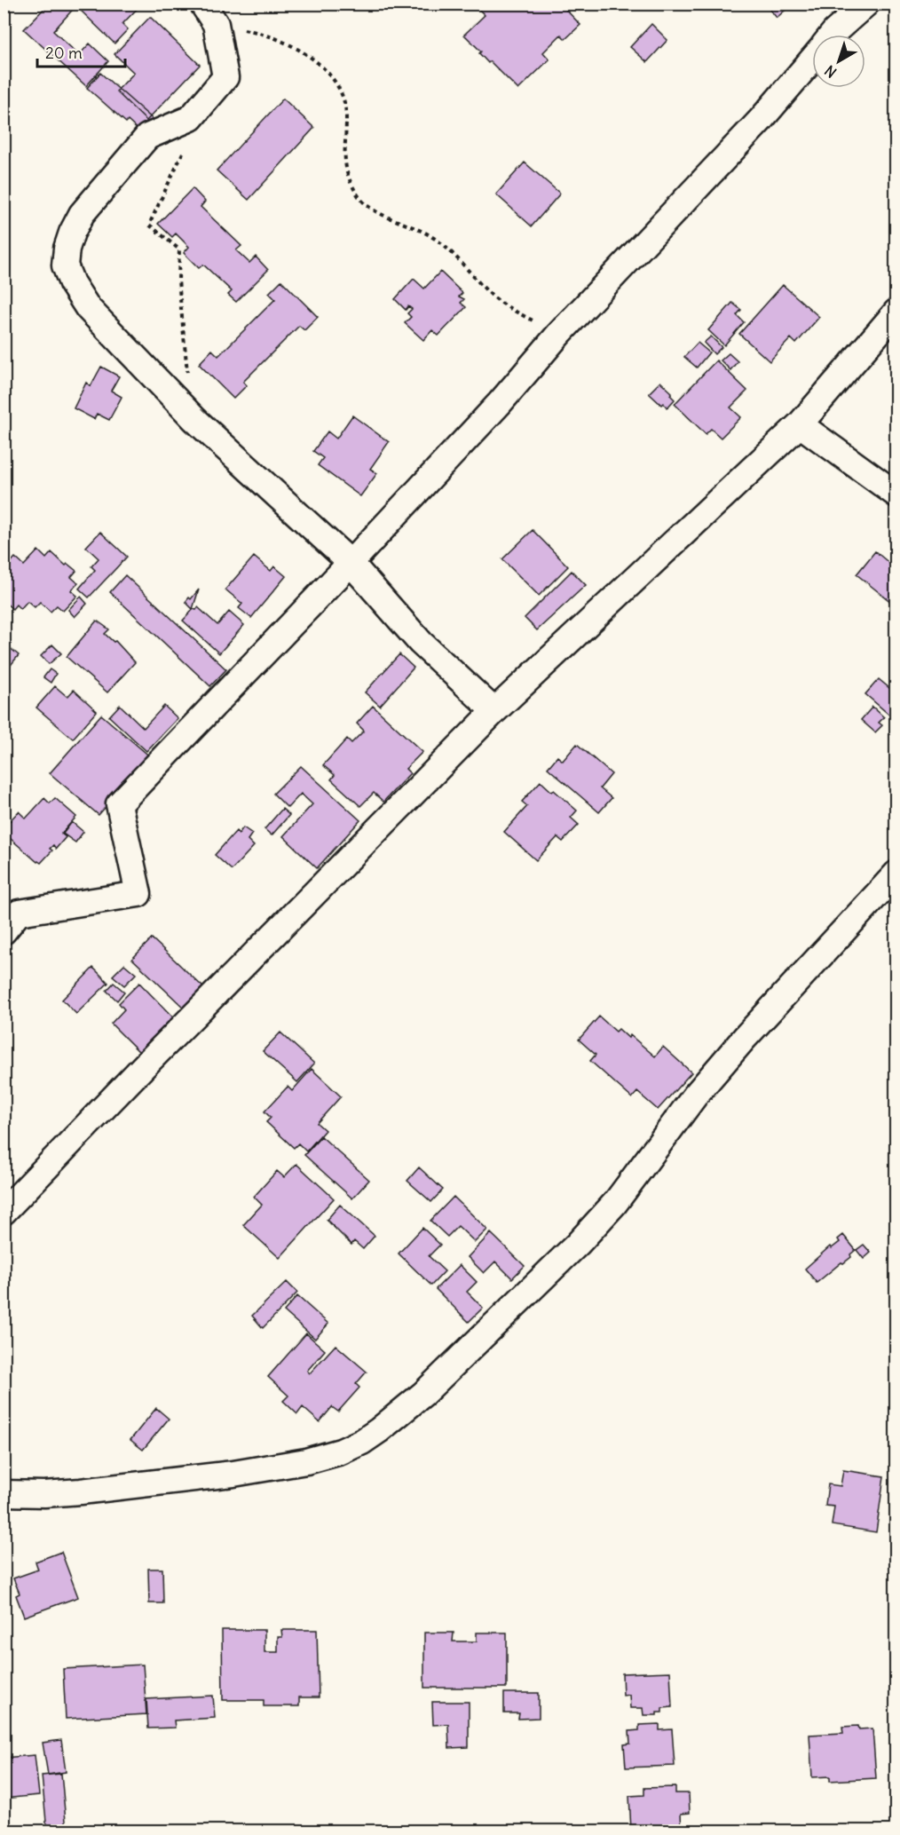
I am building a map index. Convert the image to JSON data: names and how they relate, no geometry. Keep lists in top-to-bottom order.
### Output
{
  "scale_bar": "20 m",
  "north": "bottom left"
}
